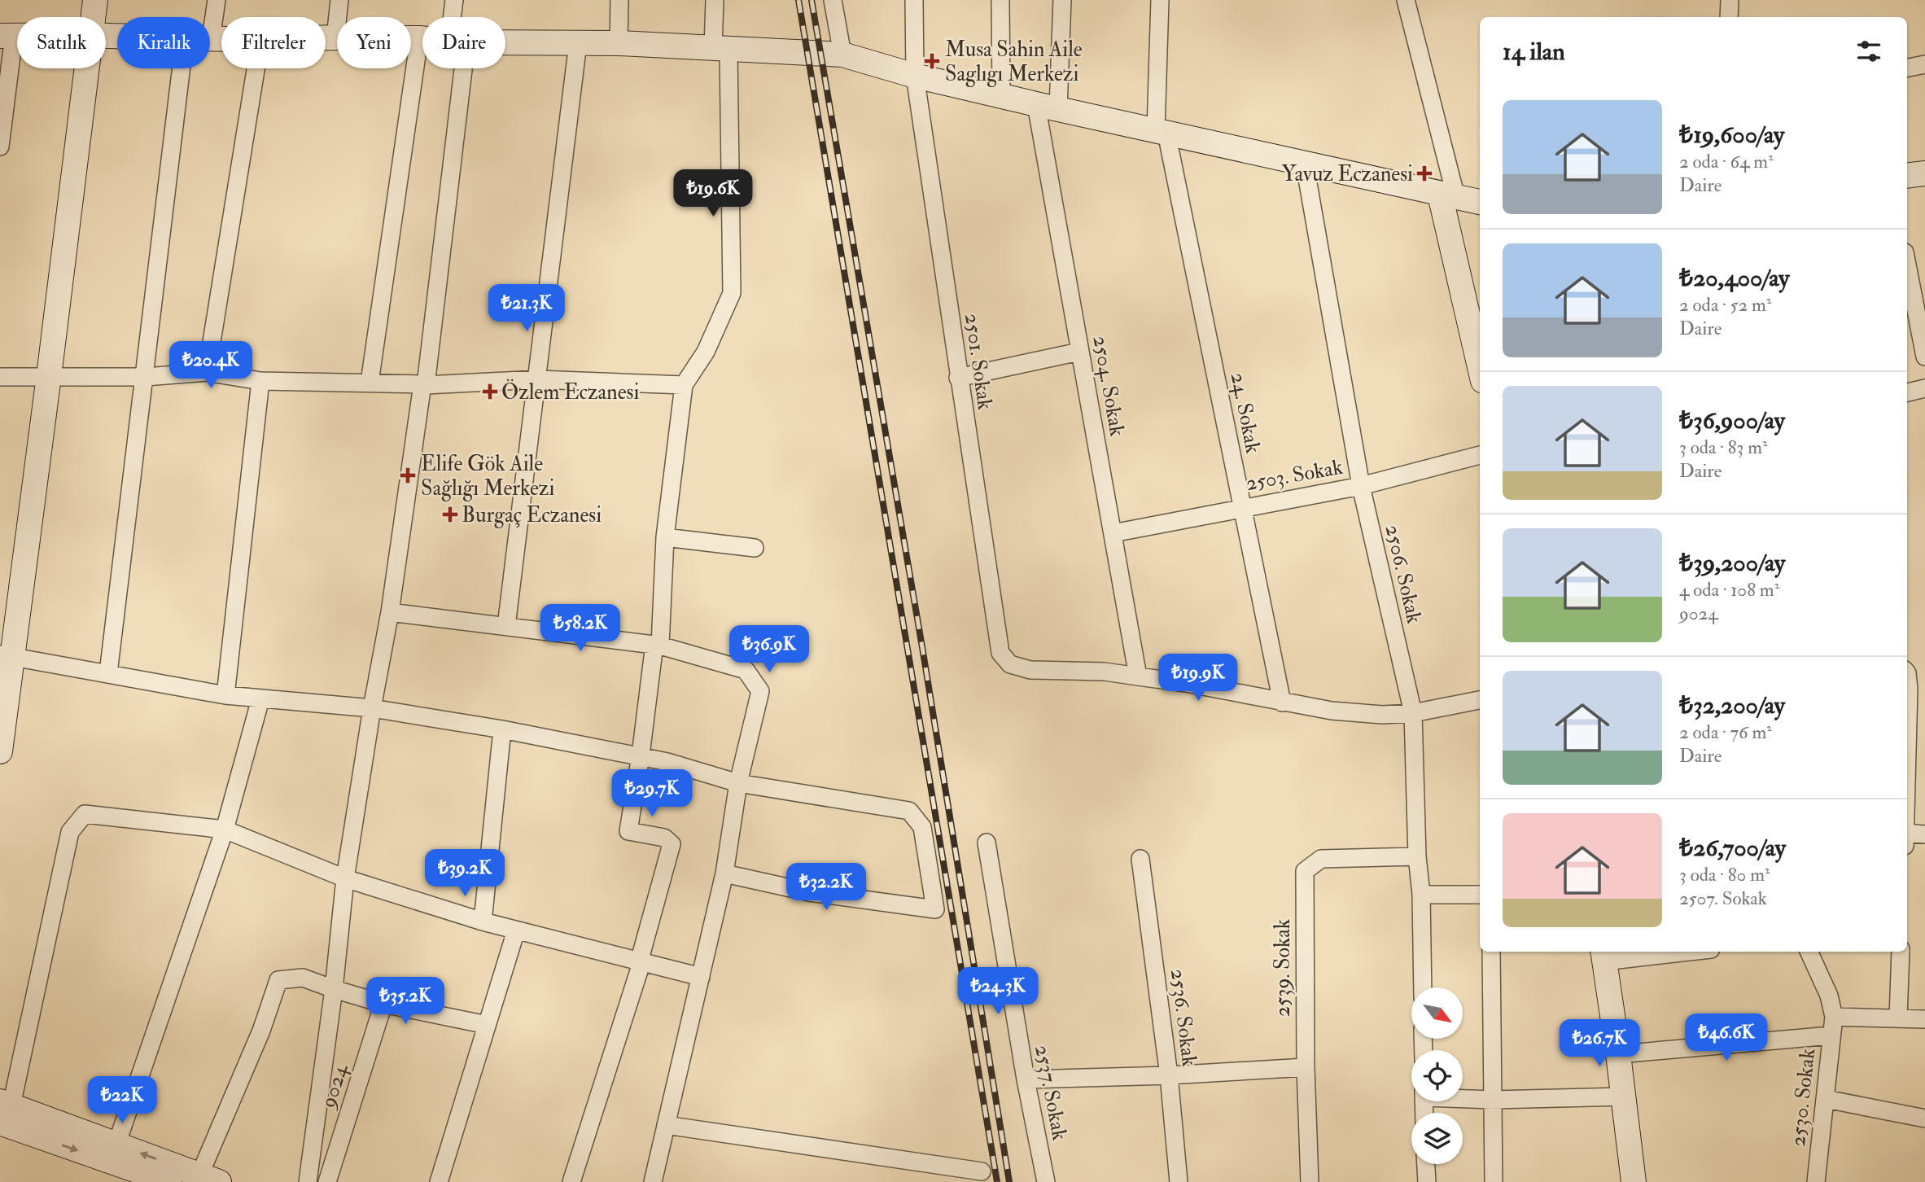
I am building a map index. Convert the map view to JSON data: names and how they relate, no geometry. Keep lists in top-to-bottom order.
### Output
{
  "streets": {
    "street": [
      "2501. Sokak",
      "2504. Sokak",
      "24. Sokak",
      "2503. Sokak",
      "2506. Sokak",
      "2539. Sokak",
      "2536. Sokak",
      "9024",
      "2537. Sokak",
      "2530. Sokak"
    ]
  },
  "crossings": [
    ["2501. Sokak", "2504. Sokak"],
    ["2504. Sokak", "2503. Sokak"],
    ["24. Sokak", "2503. Sokak"],
    ["2503. Sokak", "2506. Sokak"],
    ["2506. Sokak", "2539. Sokak"]
  ],
  "places": {
    "health": [
      "Musa Sahin Aile Saglıgı Merkezi",
      "Yavuz Eczanesi",
      "Özlem Eczanesi",
      "Elife Gök Aile Sağlığı Merkezi",
      "Burgaç Eczanesi"
    ]
  },
  "north": "bottom right",
  "page": {
    "chip": [
      "Satılık",
      "Kiralık",
      "Filtreler",
      "Yeni",
      "Daire"
    ],
    "heading": "14 ilan",
    "list": [
      {
        "name": "₺19,600/ay",
        "note": "2 oda · 64 m² · Daire"
      },
      {
        "name": "₺20,400/ay",
        "note": "2 oda · 52 m² · Daire"
      },
      {
        "name": "₺36,900/ay",
        "note": "3 oda · 83 m² · Daire"
      },
      {
        "name": "₺39,200/ay",
        "note": "4 oda · 108 m² · 9024"
      },
      {
        "name": "₺32,200/ay",
        "note": "2 oda · 76 m² · Daire"
      },
      {
        "name": "₺26,700/ay",
        "note": "3 oda · 80 m² · 2507. Sokak"
      }
    ],
    "price": [
      "₺19.6K",
      "₺21.3K",
      "₺20.4K",
      "₺58.2K",
      "₺36.9K",
      "₺19.9K",
      "₺29.7K",
      "₺39.2K",
      "₺32.2K",
      "₺24.3K",
      "₺35.2K",
      "₺46.6K",
      "₺26.7K",
      "₺22K"
    ]
  }
}
